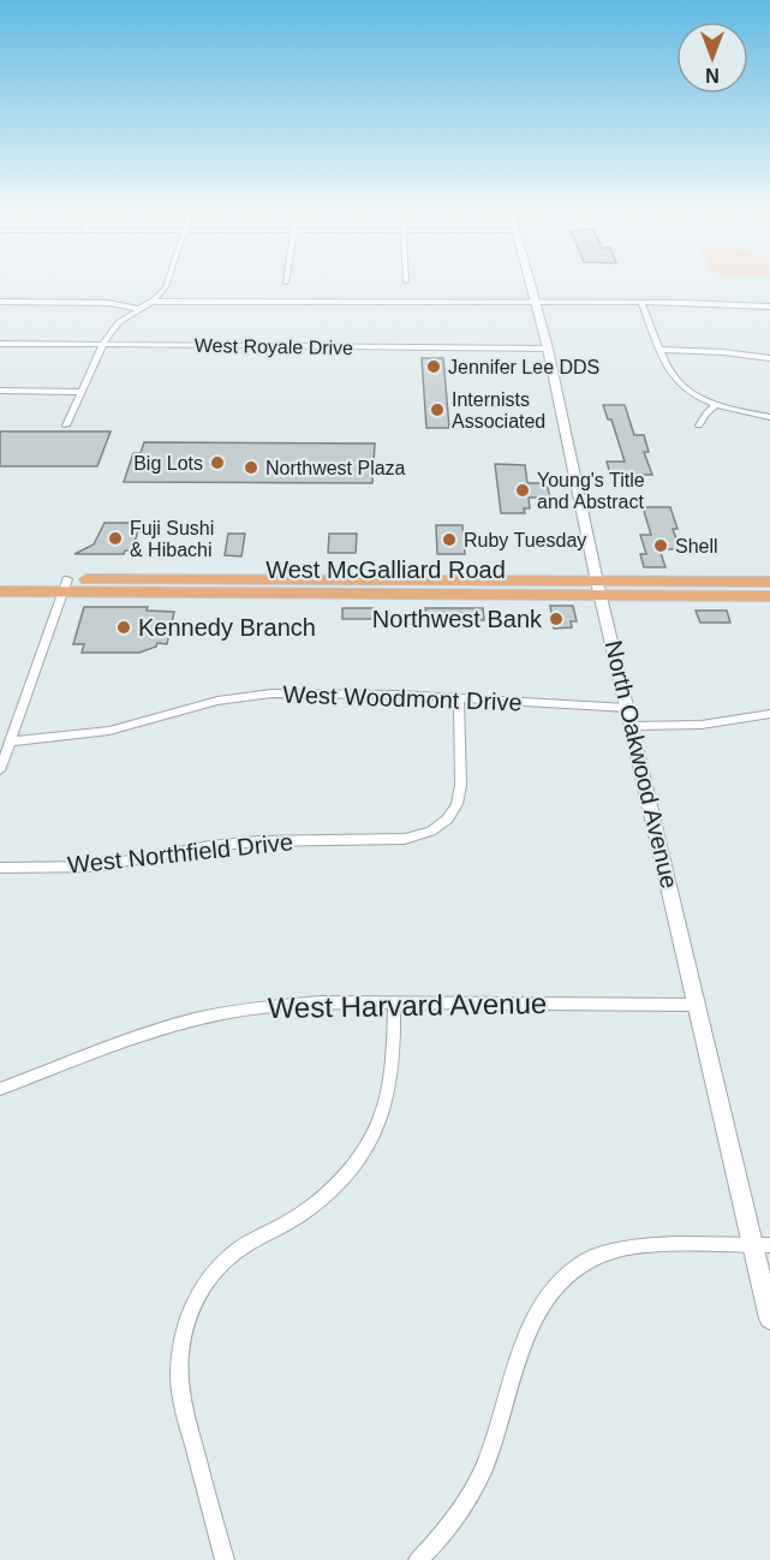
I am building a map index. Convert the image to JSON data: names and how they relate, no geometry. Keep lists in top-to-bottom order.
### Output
{
  "streets": {
    "main road": ["West McGalliard Road"],
    "street": [
      "West Royale Drive",
      "West Woodmont Drive",
      "North Oakwood Avenue",
      "West Northfield Drive",
      "West Harvard Avenue"
    ]
  },
  "crossings": [
    ["West Royale Drive", "North Oakwood Avenue"],
    ["West McGalliard Road", "North Oakwood Avenue"],
    ["West Woodmont Drive", "North Oakwood Avenue"],
    ["West Woodmont Drive", "West Northfield Drive"],
    ["North Oakwood Avenue", "West Harvard Avenue"]
  ],
  "places": [
    "Jennifer Lee DDS",
    "Internists Associated",
    "Big Lots",
    "Northwest Plaza",
    "Young's Title and Abstract",
    "Fuji Sushi & Hibachi",
    "Ruby Tuesday",
    "Shell",
    "Northwest Bank",
    "Kennedy Branch"
  ],
  "north": "bottom"
}
